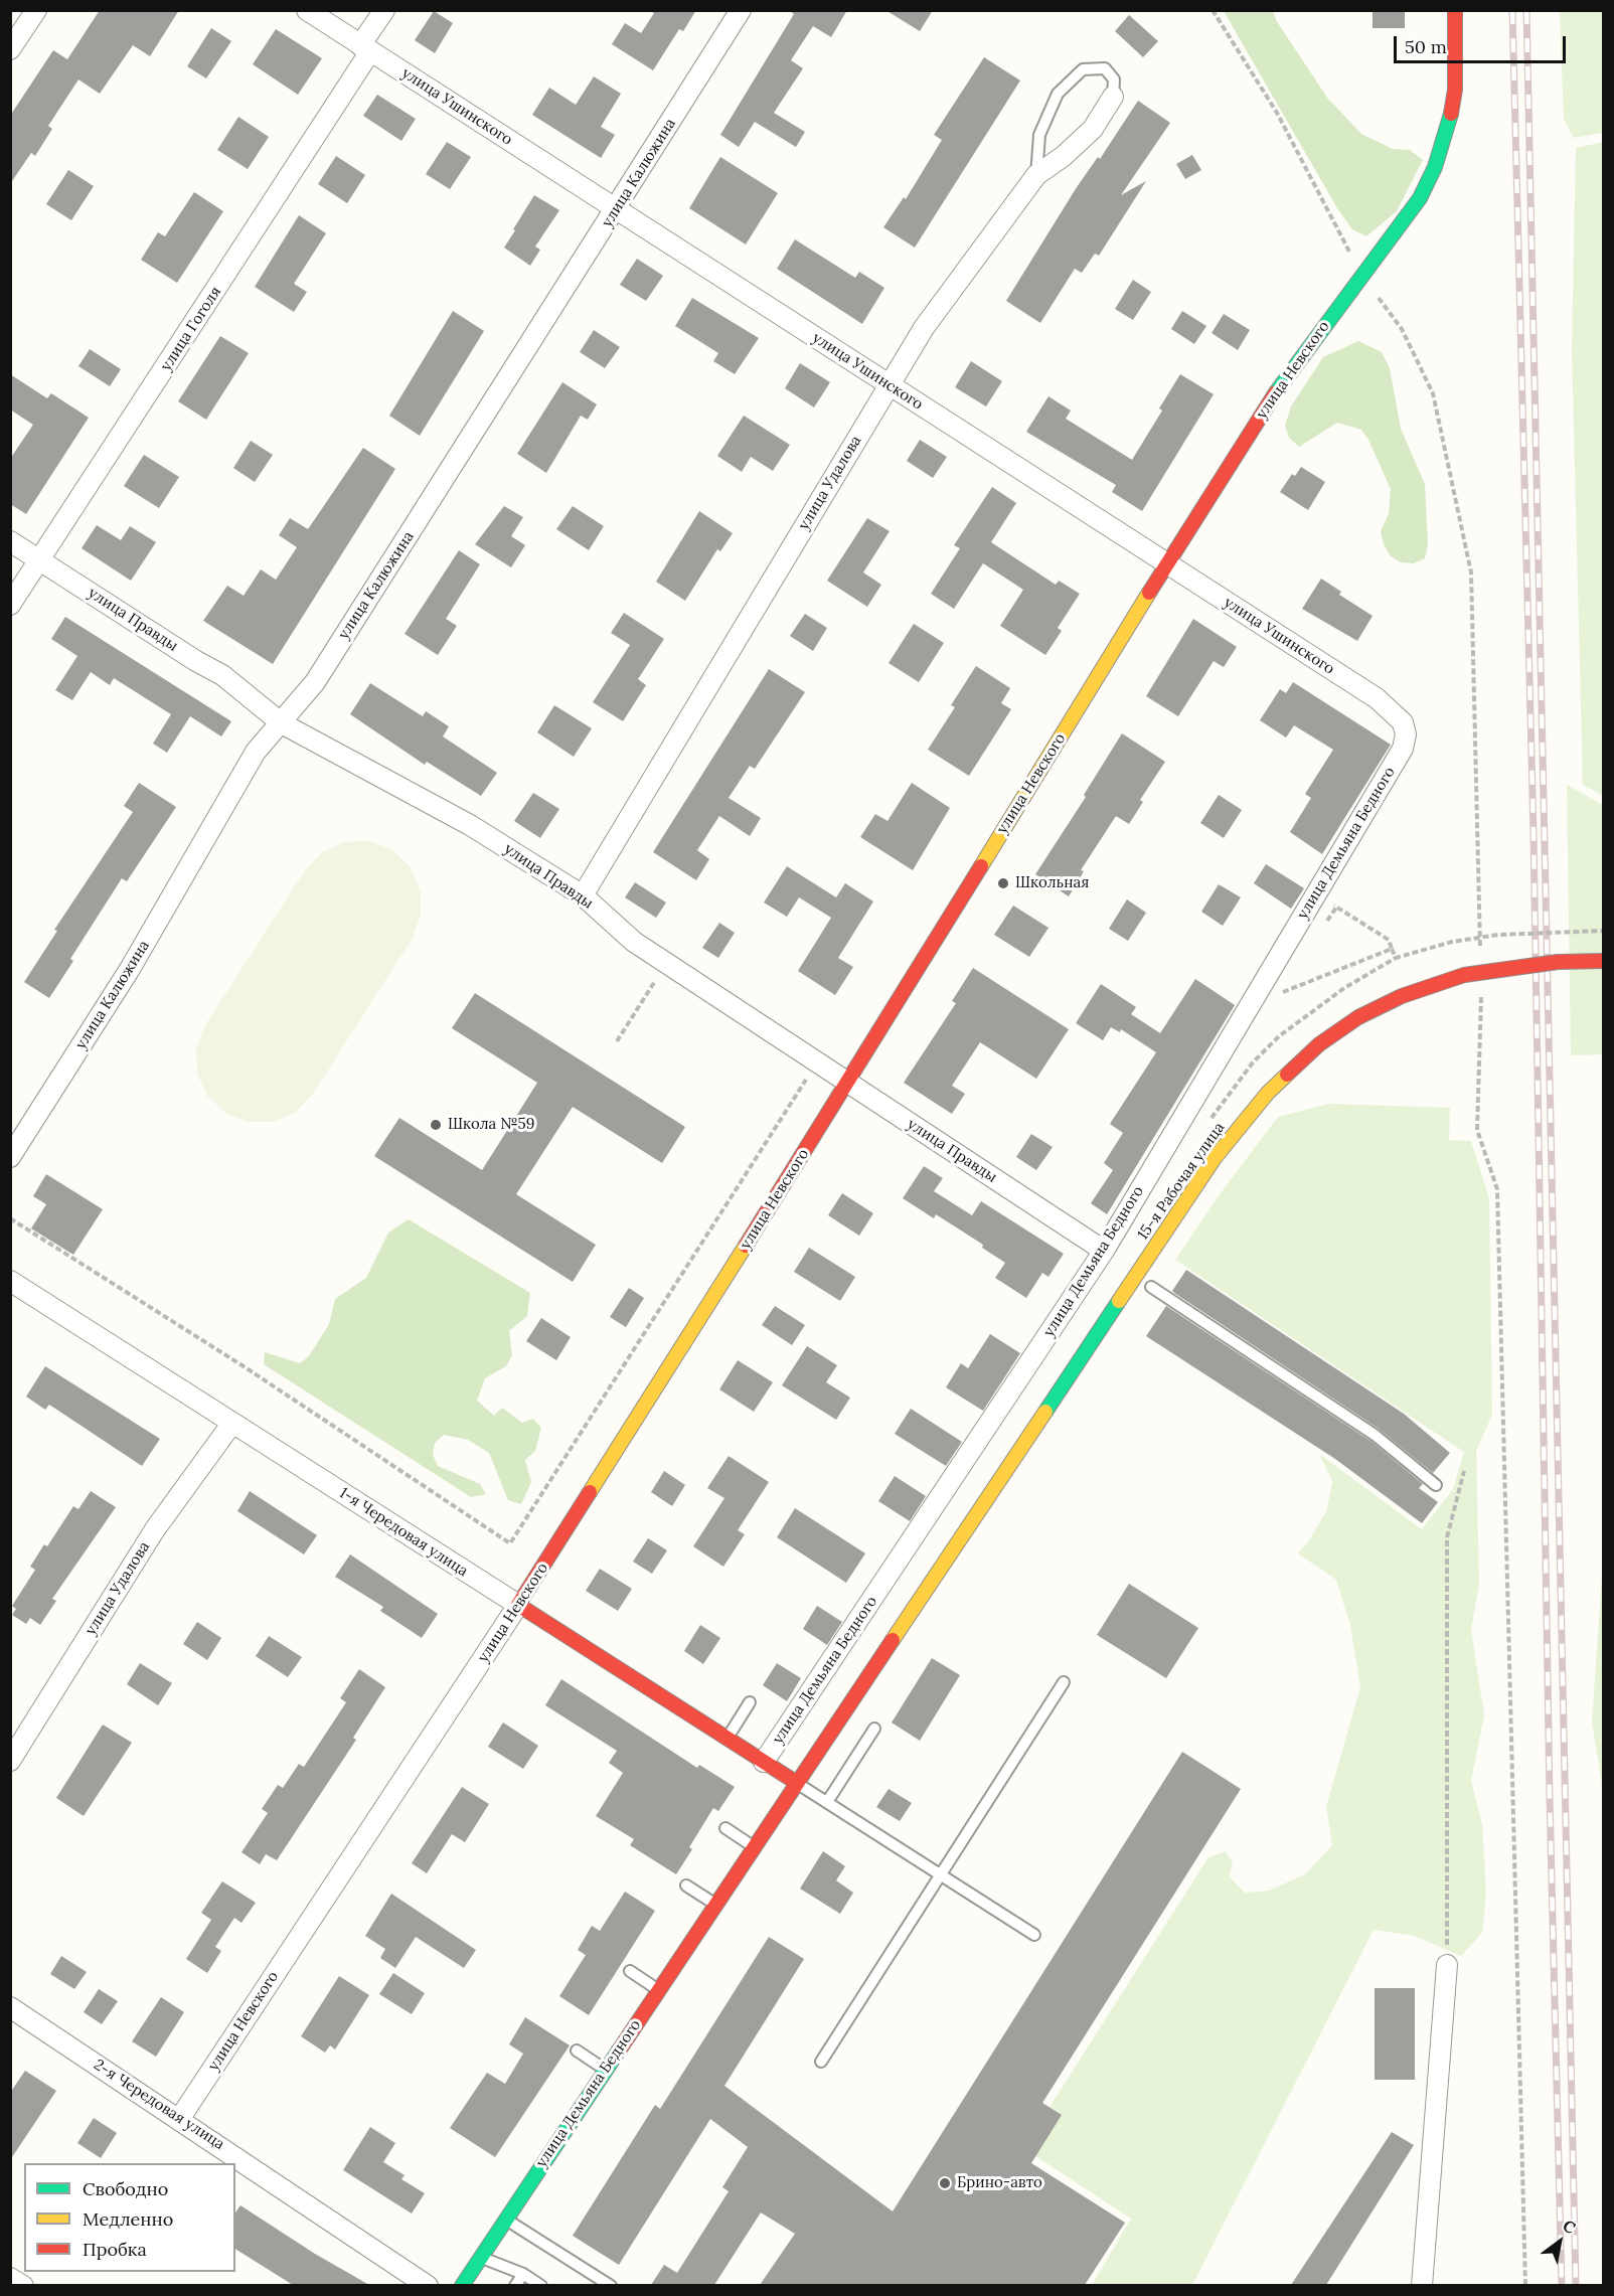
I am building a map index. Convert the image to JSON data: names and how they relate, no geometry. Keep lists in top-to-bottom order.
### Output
{
  "streets": {
    "main road": [
      "улица Невского",
      "улица Демьяна Бедного",
      "15-я Рабочая улица",
      "1-я Чередовая улица"
    ],
    "street": [
      "улица Ушинского",
      "улица Калюжина",
      "улица Гоголя",
      "улица Удалова",
      "улица Правды",
      "2-я Чередовая улица"
    ]
  },
  "crossings": [
    ["улица Ушинского", "улица Калюжина"],
    ["улица Ушинского", "улица Гоголя"],
    ["улица Ушинского", "улица Невского"],
    ["улица Ушинского", "улица Удалова"],
    ["улица Ушинского", "улица Демьяна Бедного"],
    ["улица Калюжина", "улица Правды"],
    ["улица Гоголя", "улица Правды"],
    ["улица Невского", "улица Правды"],
    ["улица Невского", "1-я Чередовая улица"],
    ["улица Невского", "2-я Чередовая улица"],
    ["улица Удалова", "улица Правды"],
    ["улица Удалова", "1-я Чередовая улица"],
    ["улица Правды", "улица Демьяна Бедного"],
    ["улица Демьяна Бедного", "15-я Рабочая улица"],
    ["улица Демьяна Бедного", "1-я Чередовая улица"]
  ],
  "places": ["Школьная", "Школа №59", "Брино-авто"],
  "legend": ["Свободно", "Медленно", "Пробка"],
  "scale_bar": "50 m",
  "north": "top right"
}
